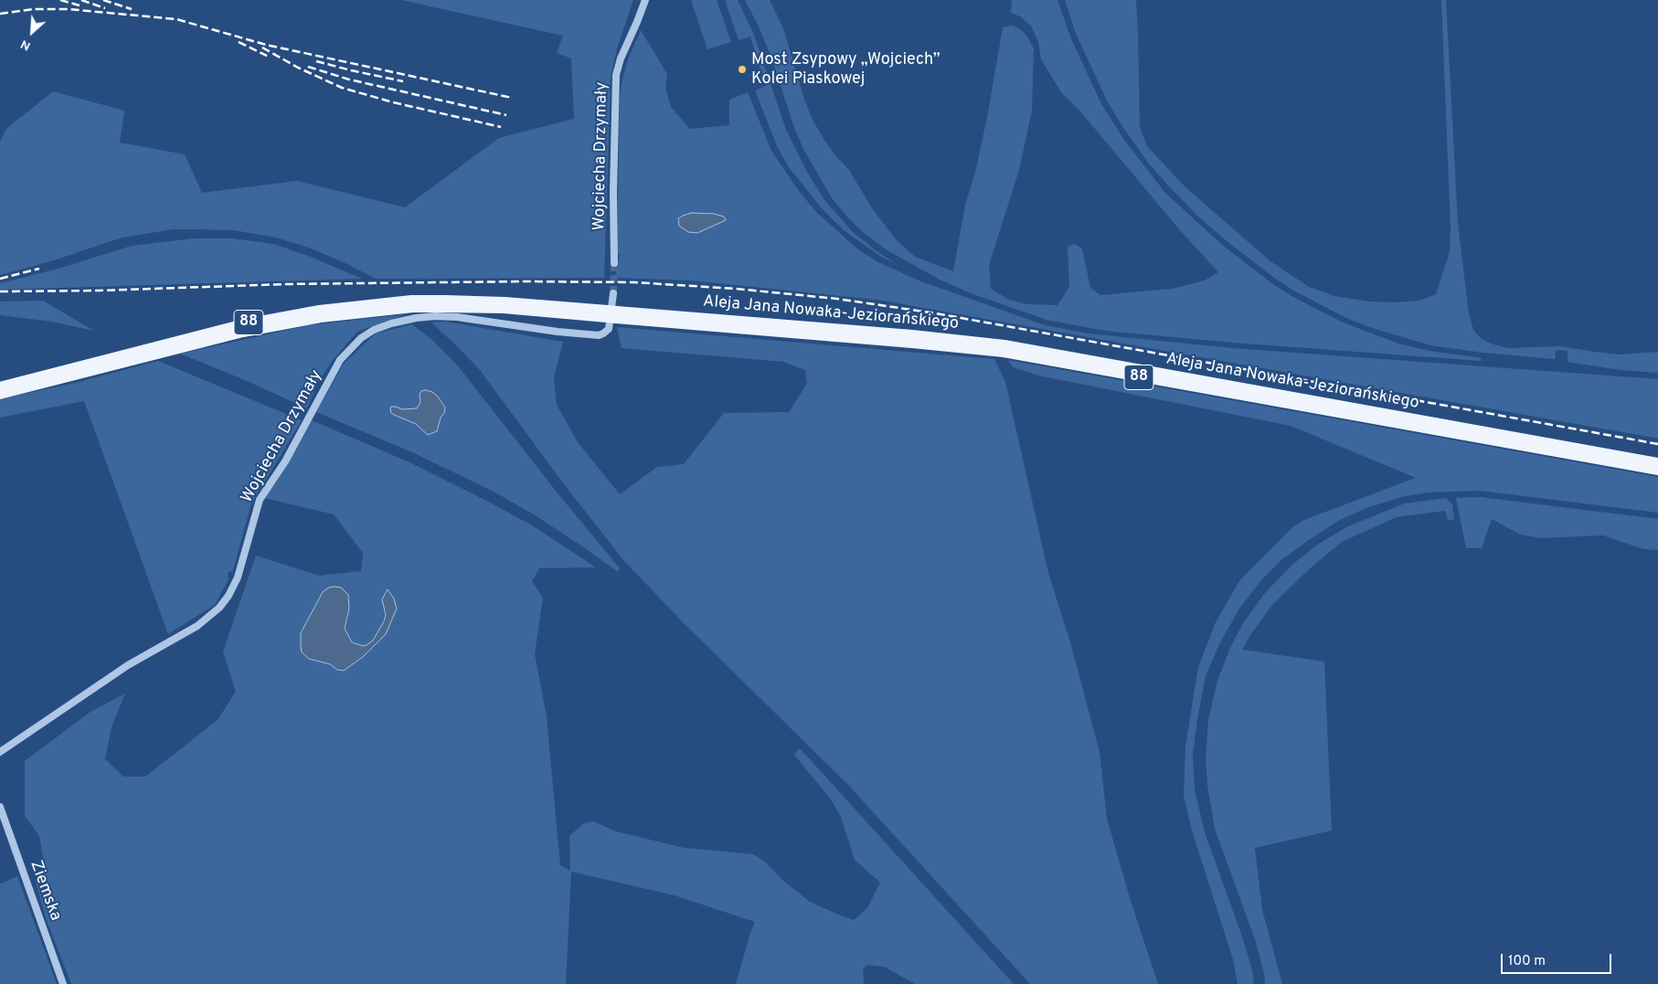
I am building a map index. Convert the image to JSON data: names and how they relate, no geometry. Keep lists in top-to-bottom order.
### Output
{
  "streets": {
    "main road": ["Aleja Jana Nowaka-Jeziorańskiego", "88"],
    "street": ["Wojciecha Drzymały", "Ziemska"]
  },
  "places": ["Most Zsypowy „Wojciech” Kolei Piaskowej"],
  "scale_bar": "100 m",
  "north": "bottom left"
}
